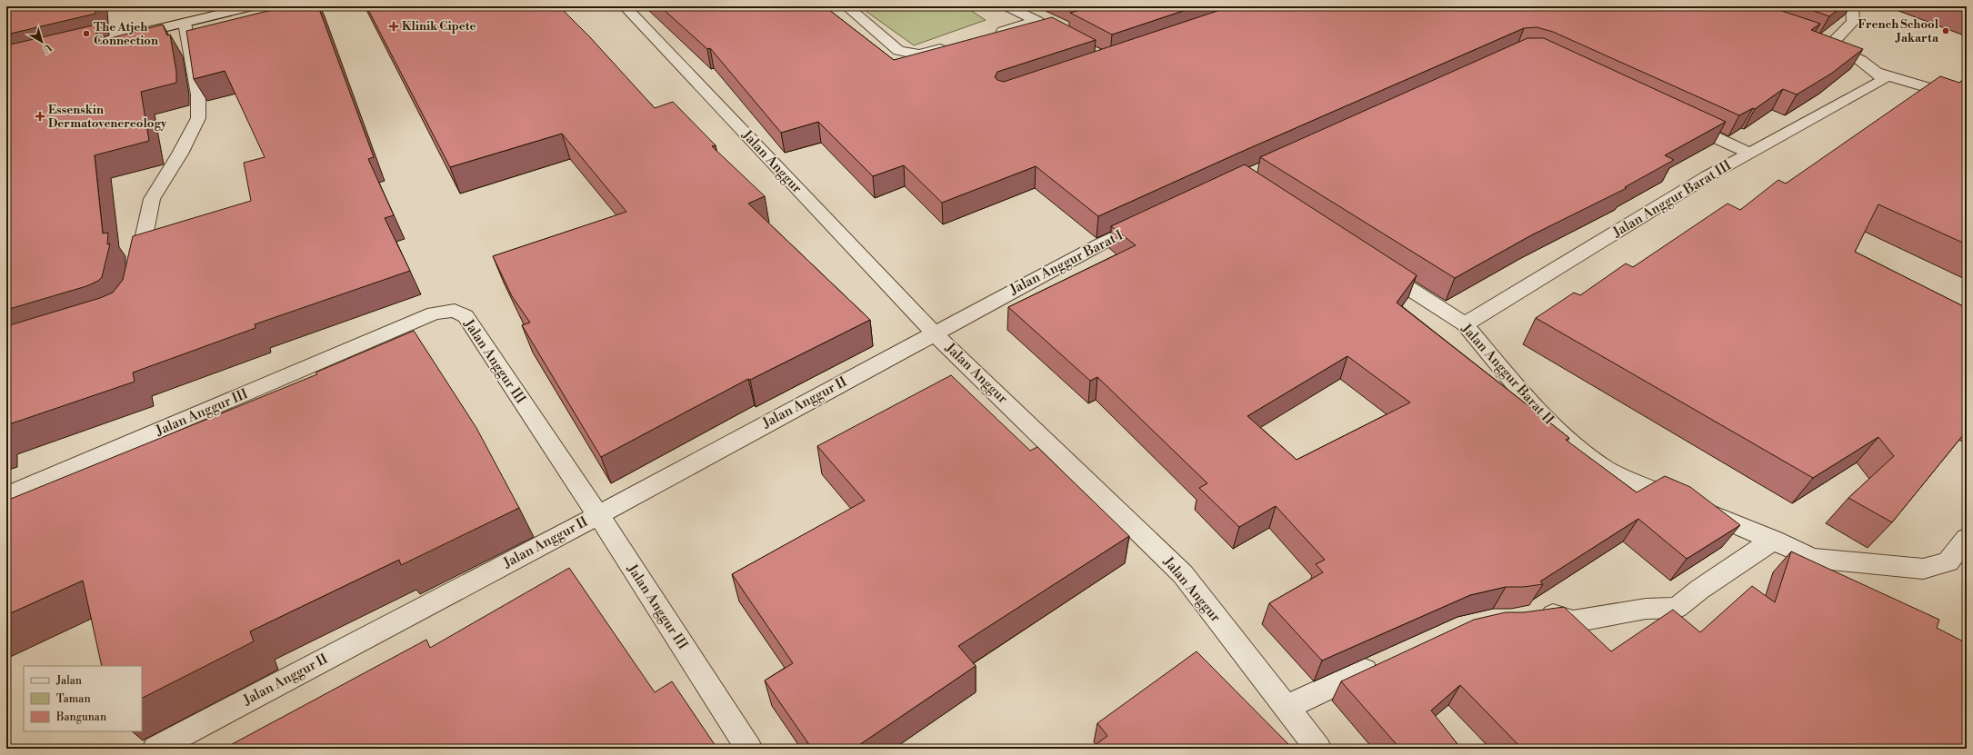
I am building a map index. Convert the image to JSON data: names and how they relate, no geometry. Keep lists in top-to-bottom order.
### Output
{
  "streets": {
    "street": [
      "Jalan Anggur",
      "Jalan Anggur Barat III",
      "Jalan Anggur Barat I",
      "Jalan Anggur III",
      "Jalan Anggur Barat II",
      "Jalan Anggur II"
    ]
  },
  "crossings": [
    ["Jalan Anggur", "Jalan Anggur Barat I"],
    ["Jalan Anggur", "Jalan Anggur II"],
    ["Jalan Anggur Barat III", "Jalan Anggur Barat II"],
    ["Jalan Anggur Barat I", "Jalan Anggur II"],
    ["Jalan Anggur III", "Jalan Anggur II"]
  ],
  "places": {
    "health": ["Klinik Cipete", "Essenskin Dermatovenereology"],
    "other": ["French School Jakarta", "The Atjeh Connection"]
  },
  "legend": ["Jalan", "Taman", "Bangunan"],
  "north": "bottom right"
}
